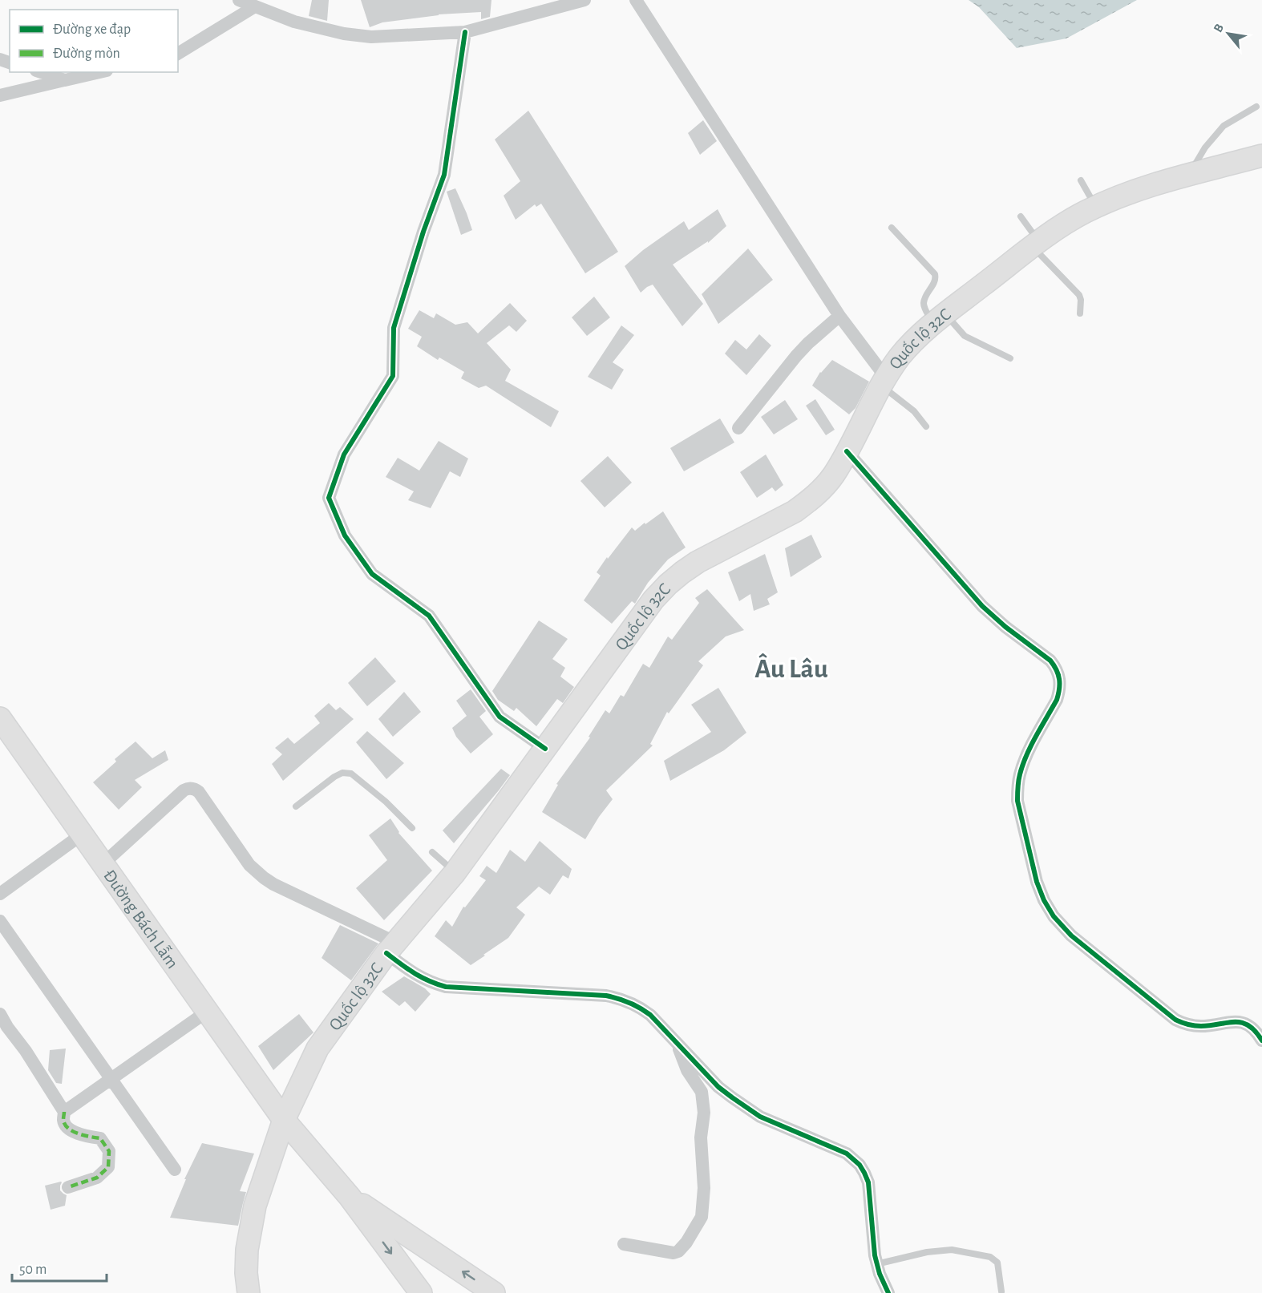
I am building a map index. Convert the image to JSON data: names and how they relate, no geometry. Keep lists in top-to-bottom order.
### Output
{
  "streets": {
    "main road": ["Quốc lộ 32C", "Đường Bách Lẫm"]
  },
  "crossings": [
    ["Quốc lộ 32C", "Đường Bách Lẫm"]
  ],
  "districts": ["Âu Lâu"],
  "legend": ["Đường xe đạp", "Đường mòn"],
  "scale_bar": "50 m",
  "north": "top left"
}
